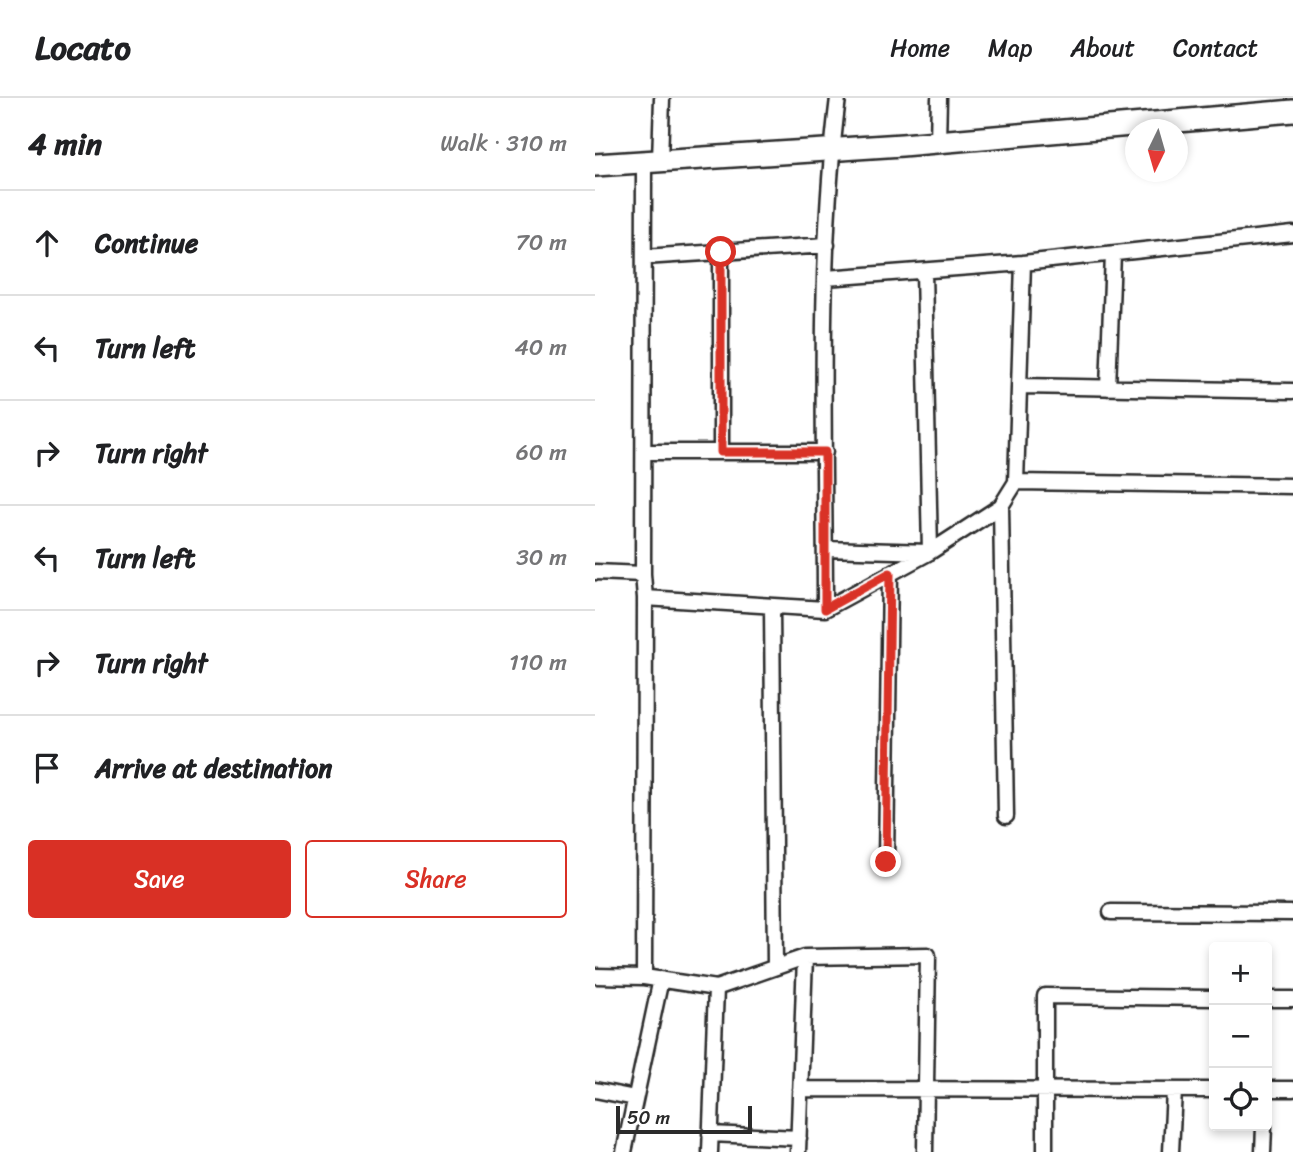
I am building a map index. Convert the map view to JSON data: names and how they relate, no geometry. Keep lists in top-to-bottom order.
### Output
{
  "scale_bar": "50 m",
  "north": "bottom",
  "page": {
    "header": "Locato",
    "nav": [
      "Home",
      "Map",
      "About",
      "Contact"
    ],
    "heading": ["4 min", "Walk · 310 m"],
    "list": [
      ["Continue", "70 m"],
      ["Turn left", "40 m"],
      ["Turn right", "60 m"],
      ["Turn left", "30 m"],
      ["Turn right", "110 m"],
      "Arrive at destination"
    ],
    "buttons": ["Save", "Share"],
    "map_buttons": ["+", "−"],
    "scale": "50 m"
  }
}
